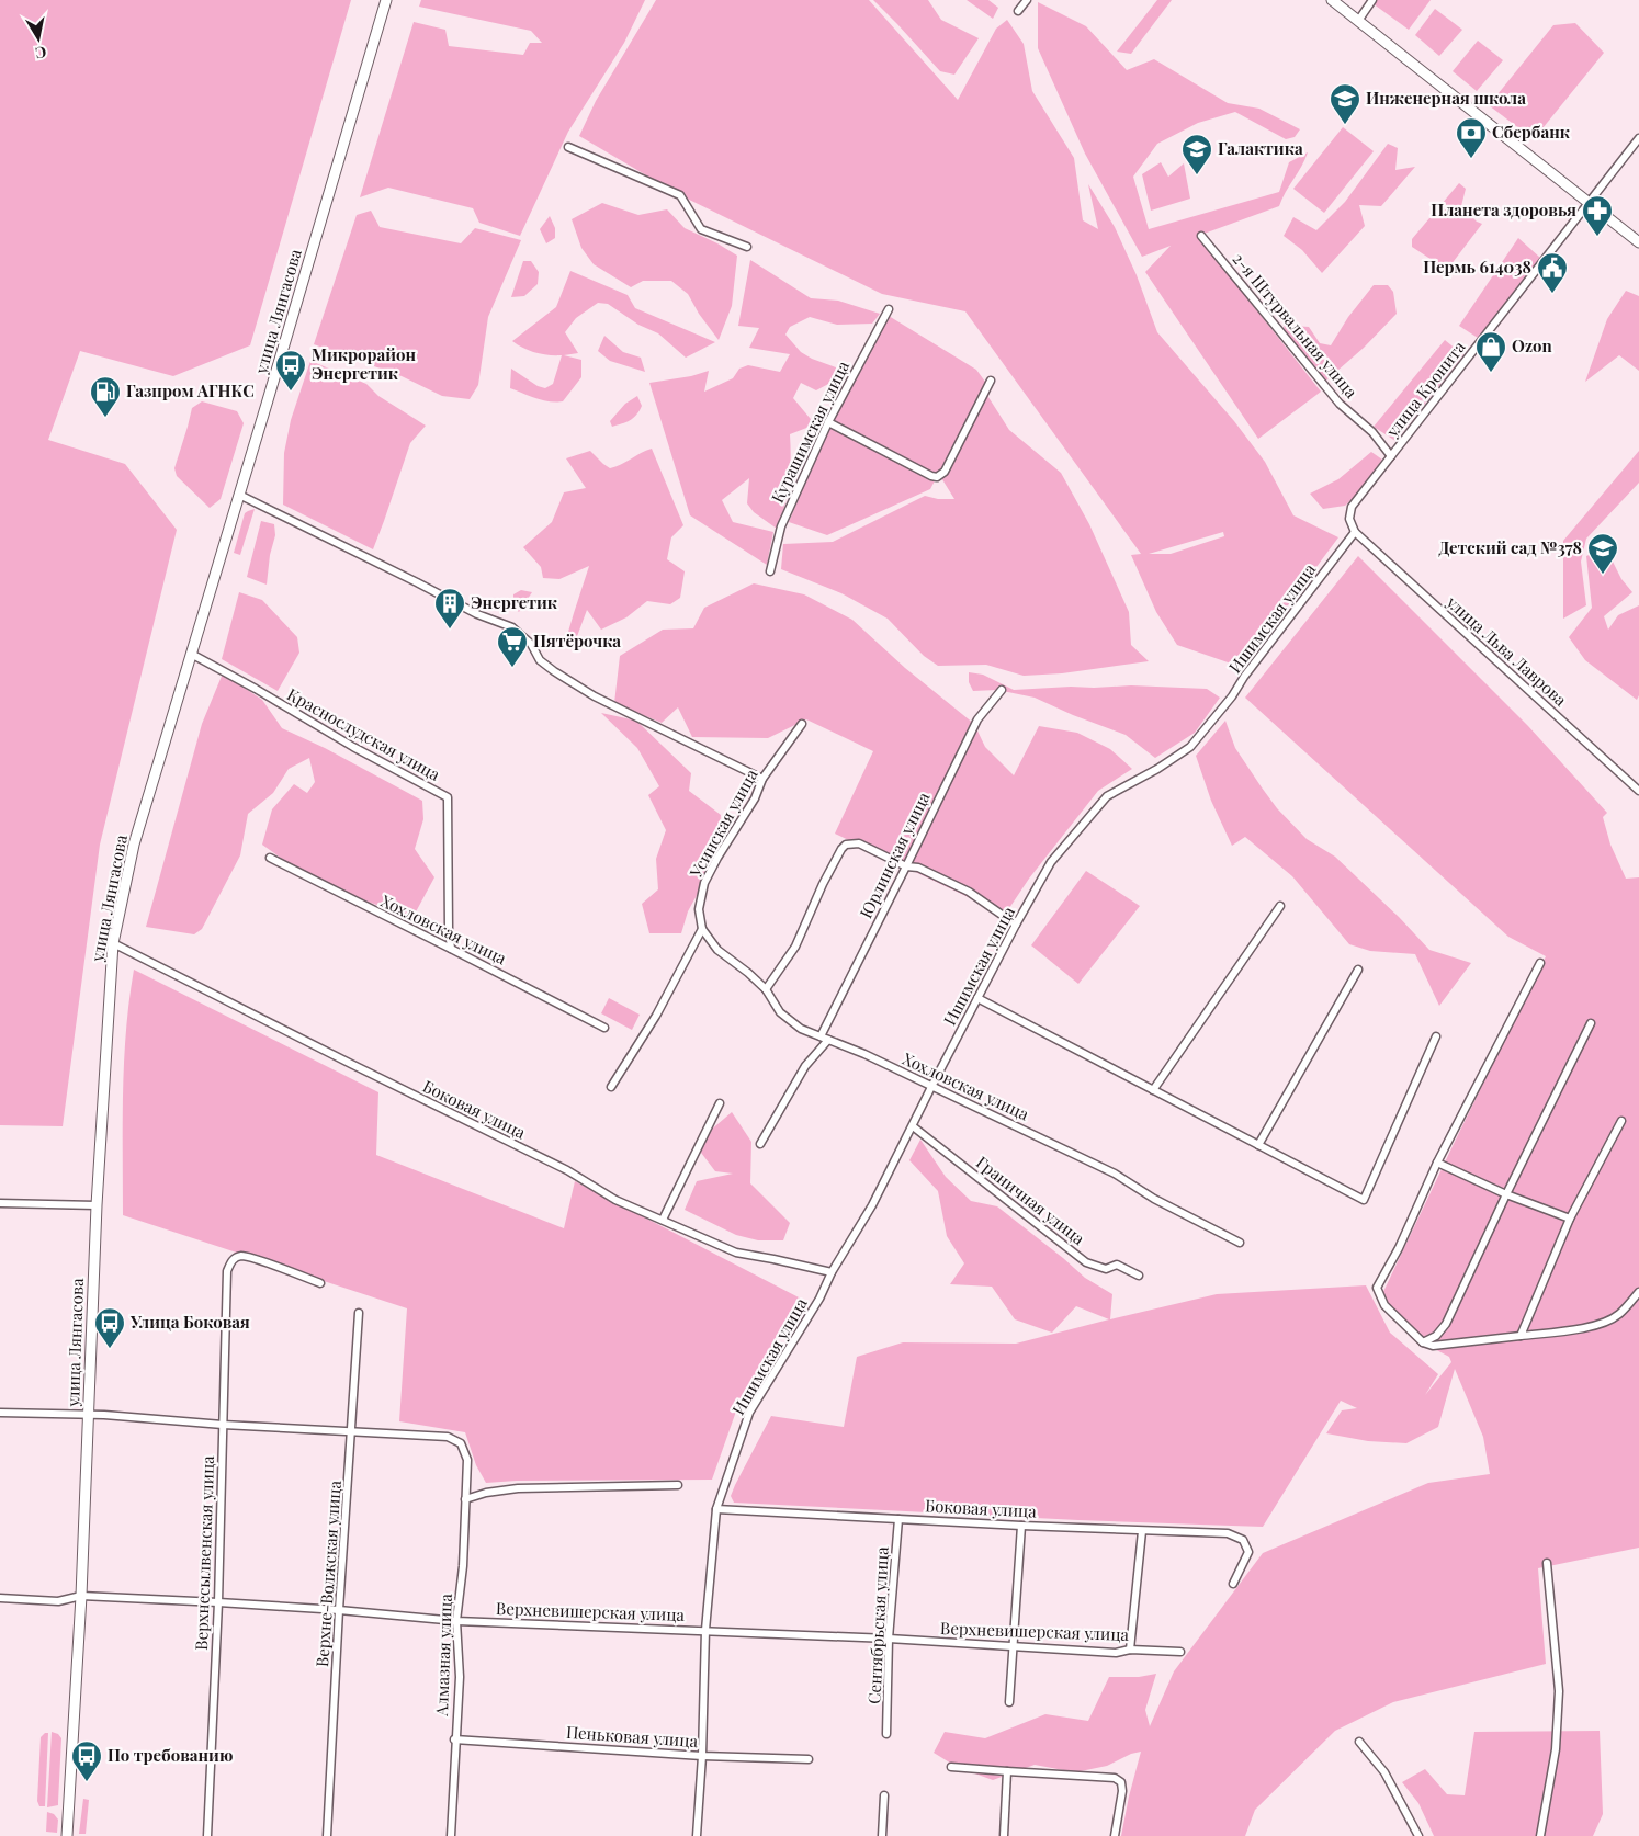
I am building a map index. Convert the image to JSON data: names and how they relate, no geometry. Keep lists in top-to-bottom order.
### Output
{
  "streets": {
    "main road": ["улица Лянгасова"],
    "street": [
      "2-я Штурвальная улица",
      "улица Кронита",
      "Курашимская улица",
      "Ишимская улица",
      "улица Льва Лаврова",
      "Краснослудская улица",
      "Усинская улица",
      "Юрлинская улица",
      "Хохловская улица",
      "Боковая улица",
      "Граничная улица",
      "Верхнесылвенская улица",
      "Верхне-Волжская улица",
      "Верхневишерская улица",
      "Сентябрьская улица",
      "Алмазная улица",
      "Пеньковая улица"
    ]
  },
  "crossings": [
    ["улица Лянгасова", "Краснослудская улица"],
    ["улица Лянгасова", "Боковая улица"],
    ["улица Лянгасова", "Верхневишерская улица"],
    ["2-я Штурвальная улица", "улица Кронита"],
    ["улица Кронита", "Ишимская улица"],
    ["улица Кронита", "улица Льва Лаврова"],
    ["Ишимская улица", "улица Льва Лаврова"],
    ["Ишимская улица", "Хохловская улица"],
    ["Ишимская улица", "Боковая улица"],
    ["Ишимская улица", "Граничная улица"],
    ["Ишимская улица", "Верхневишерская улица"],
    ["Ишимская улица", "Пеньковая улица"],
    ["Краснослудская улица", "Хохловская улица"],
    ["Усинская улица", "Хохловская улица"],
    ["Юрлинская улица", "Хохловская улица"],
    ["Боковая улица", "Сентябрьская улица"],
    ["Верхнесылвенская улица", "Верхневишерская улица"],
    ["Верхне-Волжская улица", "Верхневишерская улица"],
    ["Верхне-Волжская улица", "Алмазная улица"],
    ["Верхневишерская улица", "Сентябрьская улица"],
    ["Верхневишерская улица", "Алмазная улица"],
    ["Алмазная улица", "Пеньковая улица"]
  ],
  "places": {
    "school or university": ["Инженерная школа", "Галактика", "Детский сад №378"],
    "bank": ["Сбербанк"],
    "pharmacy": ["Планета здоровья"],
    "public building": ["Пермь 614038"],
    "shop": ["Ozon"],
    "bus stop": ["Микрорайон Энергетик", "Улица Боковая", "По требованию"],
    "fuel station": ["Газпром АГНКС"],
    "building": ["Энергетик"],
    "supermarket": ["Пятёрочка"]
  },
  "north": "bottom"
}
